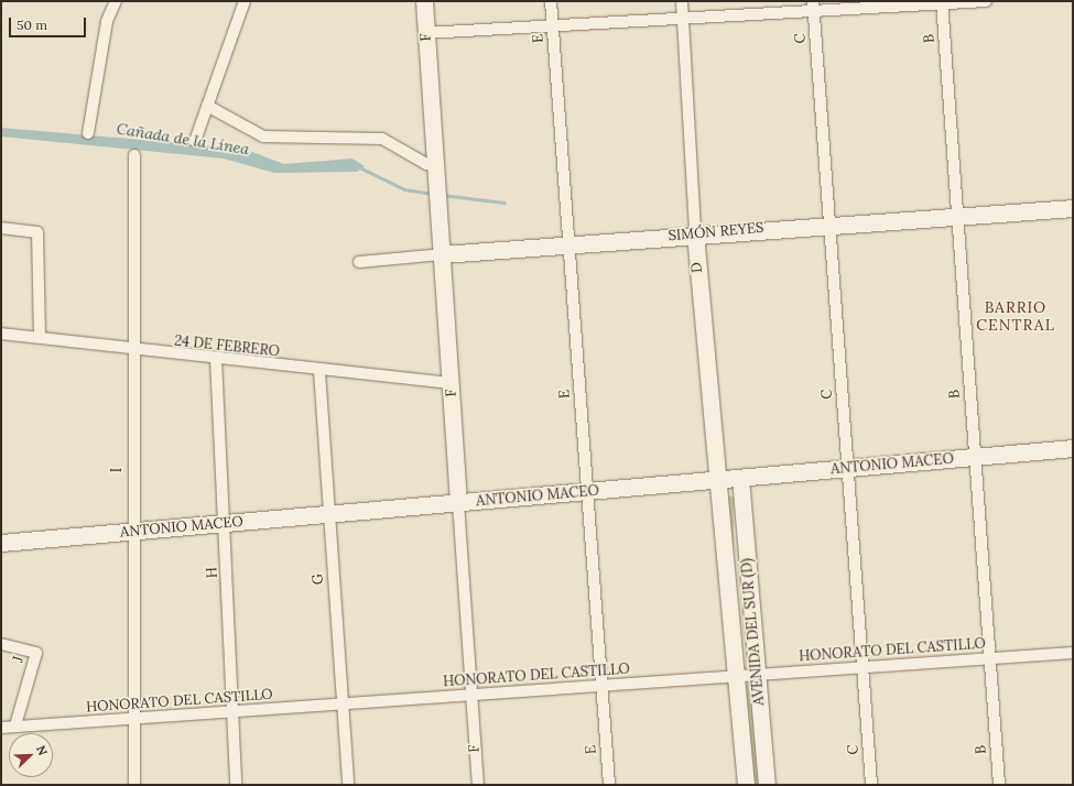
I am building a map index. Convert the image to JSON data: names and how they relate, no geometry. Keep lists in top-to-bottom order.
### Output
{
  "streets": {
    "street": [
      "F",
      "E",
      "C",
      "B",
      "SIMÓN REYES",
      "D",
      "24 DE FEBRERO",
      "ANTONIO MACEO",
      "I",
      "H",
      "G",
      "AVENIDA DEL SUR (D)",
      "HONORATO DEL CASTILLO",
      "J"
    ]
  },
  "crossings": [
    ["F", "SIMÓN REYES"],
    ["F", "24 DE FEBRERO"],
    ["F", "ANTONIO MACEO"],
    ["F", "HONORATO DEL CASTILLO"],
    ["E", "SIMÓN REYES"],
    ["E", "ANTONIO MACEO"],
    ["E", "HONORATO DEL CASTILLO"],
    ["C", "SIMÓN REYES"],
    ["C", "ANTONIO MACEO"],
    ["C", "HONORATO DEL CASTILLO"],
    ["B", "SIMÓN REYES"],
    ["B", "ANTONIO MACEO"],
    ["B", "HONORATO DEL CASTILLO"],
    ["SIMÓN REYES", "D"],
    ["D", "ANTONIO MACEO"],
    ["D", "AVENIDA DEL SUR (D)"],
    ["24 DE FEBRERO", "I"],
    ["24 DE FEBRERO", "H"],
    ["24 DE FEBRERO", "G"],
    ["ANTONIO MACEO", "I"],
    ["ANTONIO MACEO", "H"],
    ["ANTONIO MACEO", "G"],
    ["ANTONIO MACEO", "AVENIDA DEL SUR (D)"],
    ["I", "HONORATO DEL CASTILLO"],
    ["H", "HONORATO DEL CASTILLO"],
    ["G", "HONORATO DEL CASTILLO"],
    ["AVENIDA DEL SUR (D)", "HONORATO DEL CASTILLO"],
    ["HONORATO DEL CASTILLO", "J"]
  ],
  "districts": ["BARRIO CENTRAL"],
  "water": ["Cañada de la Línea"],
  "scale_bar": "50 m",
  "north": "top right"
}
